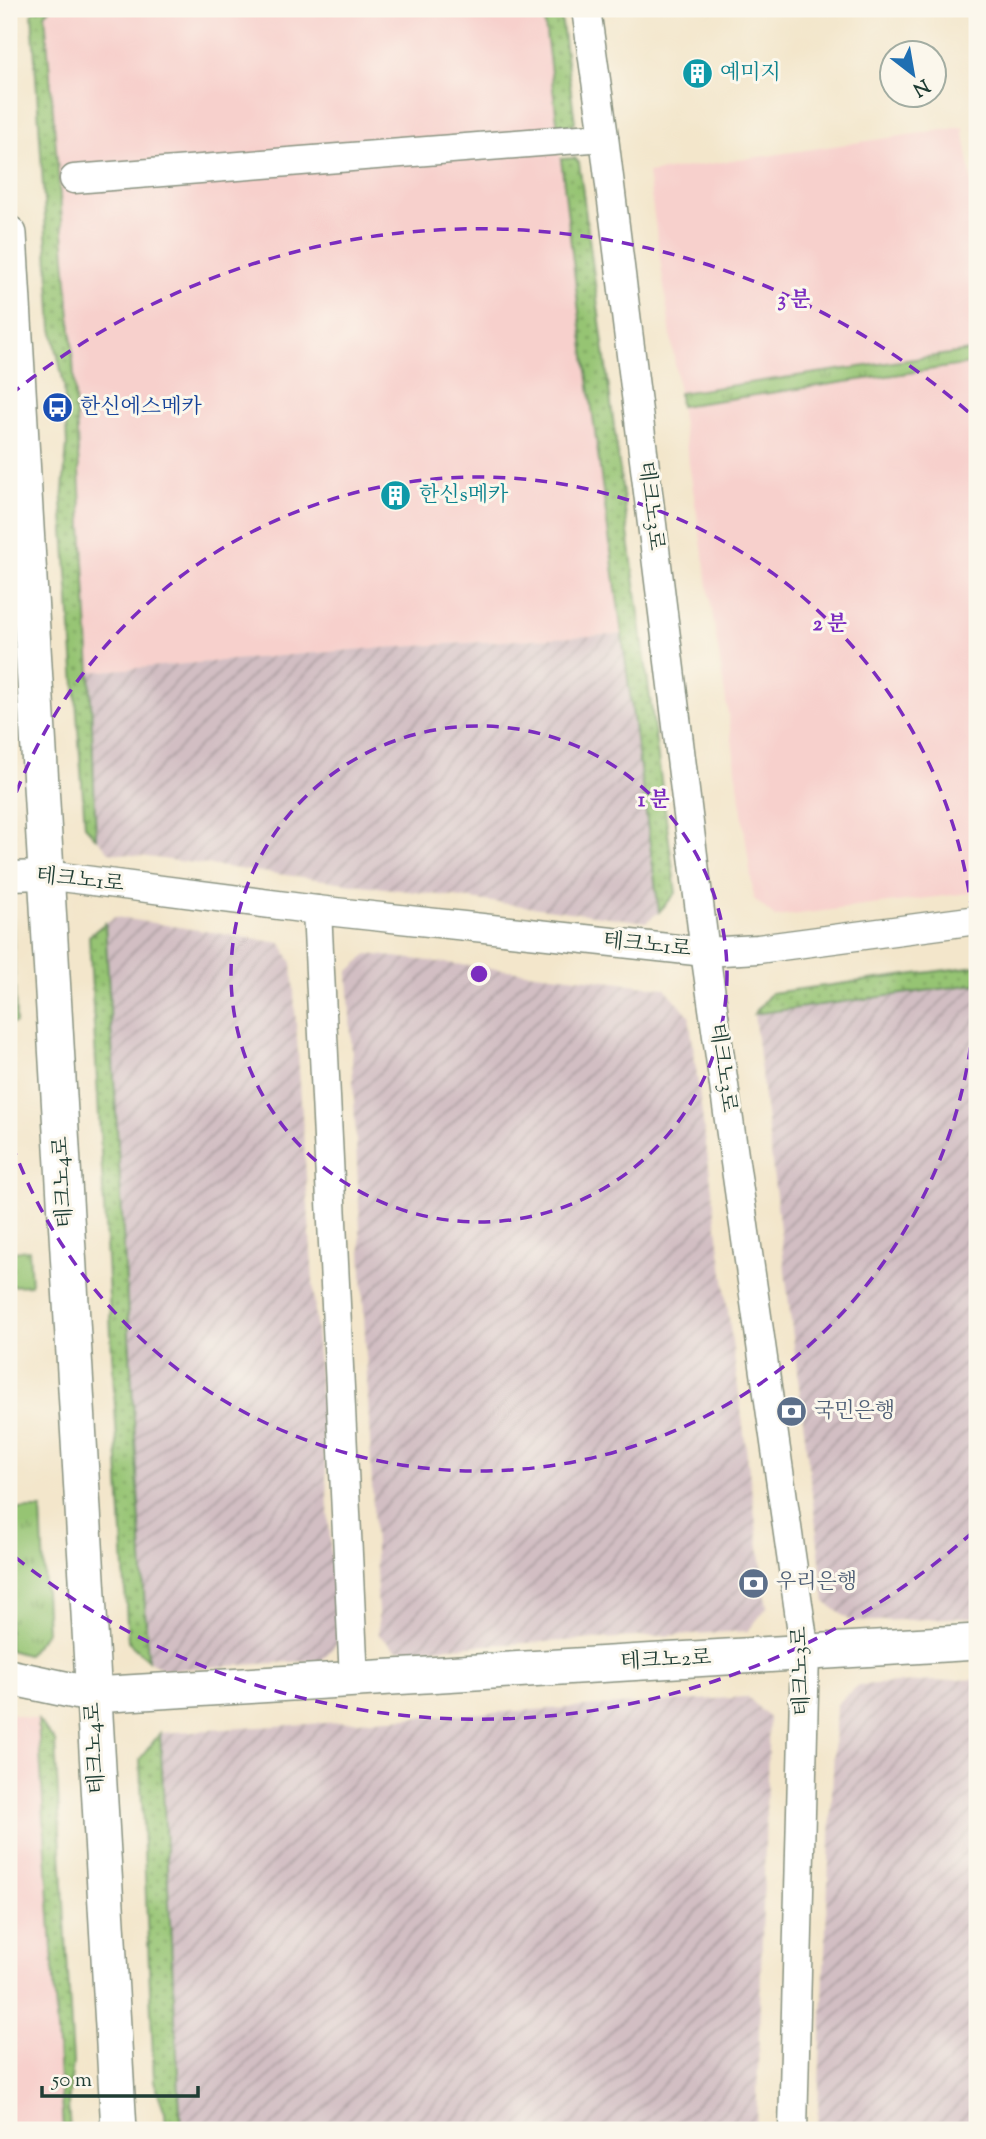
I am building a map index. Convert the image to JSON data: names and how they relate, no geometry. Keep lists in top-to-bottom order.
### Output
{
  "streets": {
    "main road": ["테크노4로", "테크노2로"],
    "street": ["테크노3로", "테크노1로"]
  },
  "crossings": [
    ["테크노3로", "테크노1로"],
    ["테크노3로", "테크노2로"],
    ["테크노1로", "테크노4로"],
    ["테크노4로", "테크노2로"]
  ],
  "places": {
    "building": ["예미지", "한신s메카"],
    "bus stop": ["한신에스메카"],
    "bank": ["국민은행", "우리은행"]
  },
  "scale_bar": "50 m",
  "north": "bottom right",
  "rings": ["3 분", "2 분", "1 분"]
}
